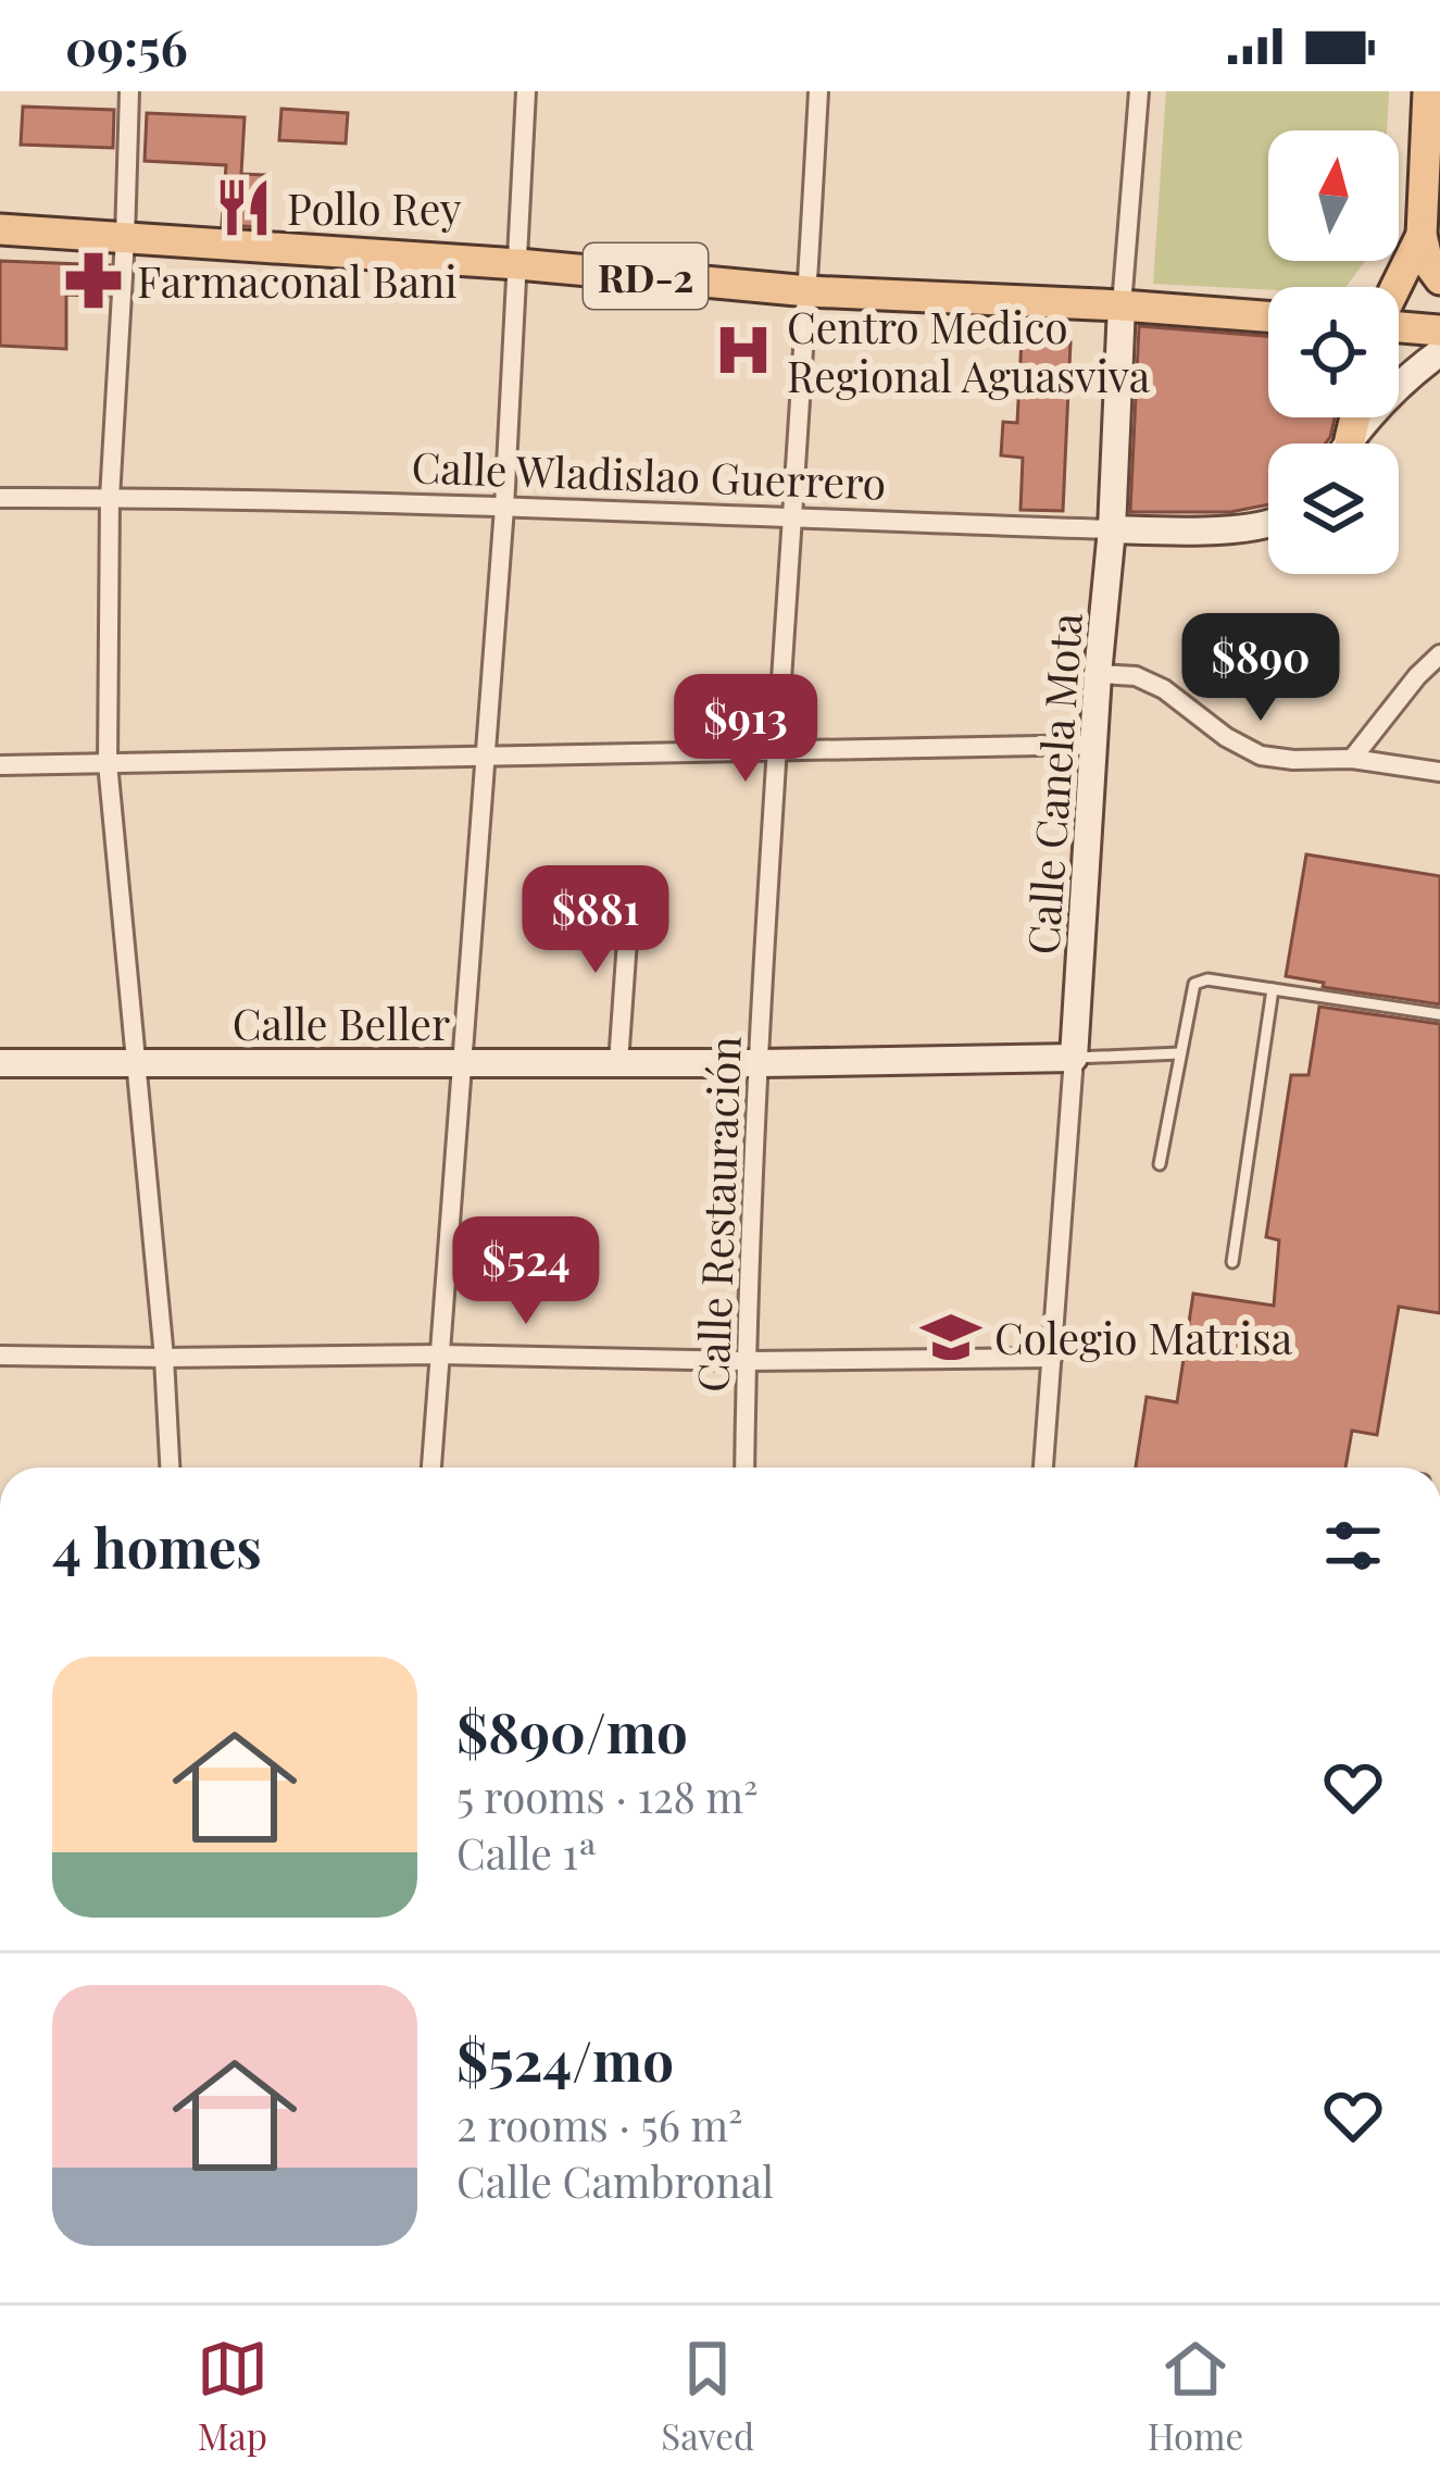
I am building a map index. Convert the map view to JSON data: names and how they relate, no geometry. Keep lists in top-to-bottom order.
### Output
{
  "streets": {
    "main road": [
      "RD-2",
      "Calle Wladislao Guerrero",
      "Calle Canela Mota",
      "Calle Beller"
    ],
    "street": ["Calle Restauración"]
  },
  "crossings": [
    ["RD-2", "Calle Canela Mota"],
    ["RD-2", "Calle Restauración"],
    ["Calle Wladislao Guerrero", "Calle Canela Mota"],
    ["Calle Wladislao Guerrero", "Calle Restauración"],
    ["Calle Canela Mota", "Calle Beller"],
    ["Calle Beller", "Calle Restauración"]
  ],
  "places": {
    "restaurant": ["Pollo Rey"],
    "pharmacy": ["Farmaconal Bani"],
    "hospital": ["Centro Medico Regional Aguasviva"],
    "school or university": ["Colegio Matrisa"]
  },
  "north": "top",
  "page": {
    "status": "09:56",
    "price": [
      "$890",
      "$913",
      "$881",
      "$524"
    ],
    "heading": "4 homes",
    "list": [
      {
        "name": "$890/mo",
        "note": "5 rooms · 128 m² · Calle 1ª"
      },
      {
        "name": "$524/mo",
        "note": "2 rooms · 56 m² · Calle Cambronal"
      }
    ],
    "tabs": ["Map", "Saved", "Home"]
  }
}
